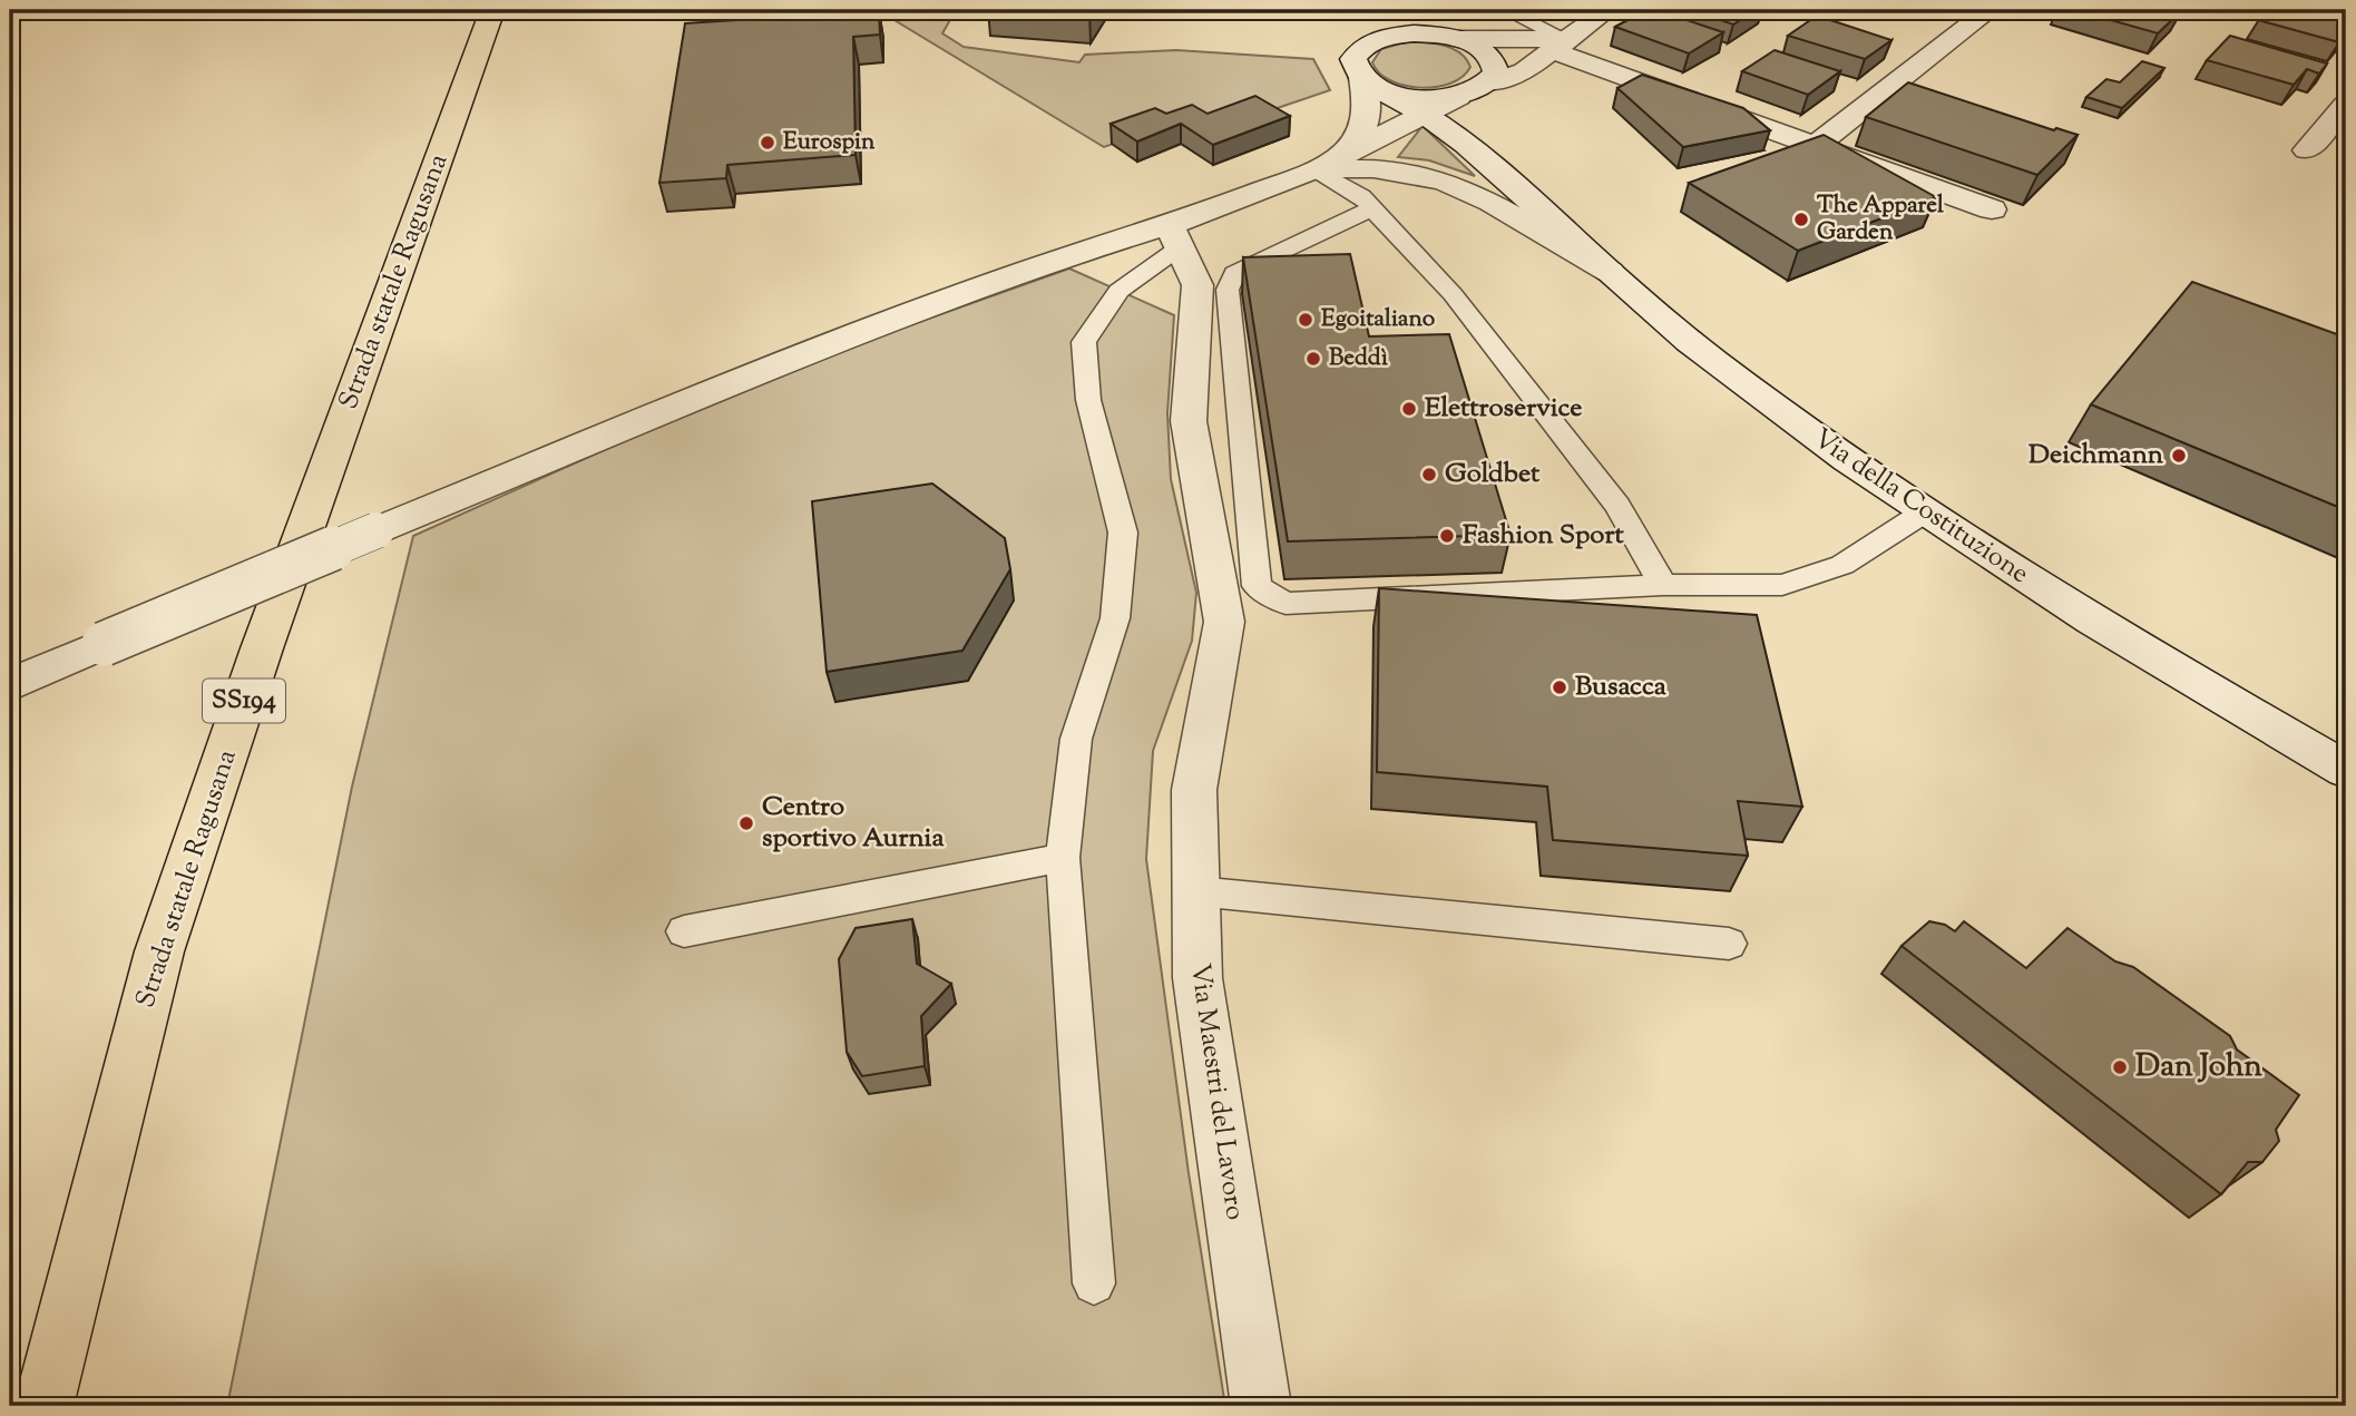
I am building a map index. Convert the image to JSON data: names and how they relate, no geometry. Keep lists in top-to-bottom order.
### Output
{
  "streets": {
    "main road": ["Strada statale Ragusana", "SS194"],
    "street": ["Via della Costituzione", "Via Maestri del Lavoro"]
  },
  "places": [
    "Eurospin",
    "The Apparel Garden",
    "Egoitaliano",
    "Beddì",
    "Elettroservice",
    "Deichmann",
    "Goldbet",
    "Fashion Sport",
    "Busacca",
    "Centro sportivo Aurnia",
    "Dan John"
  ]
}
